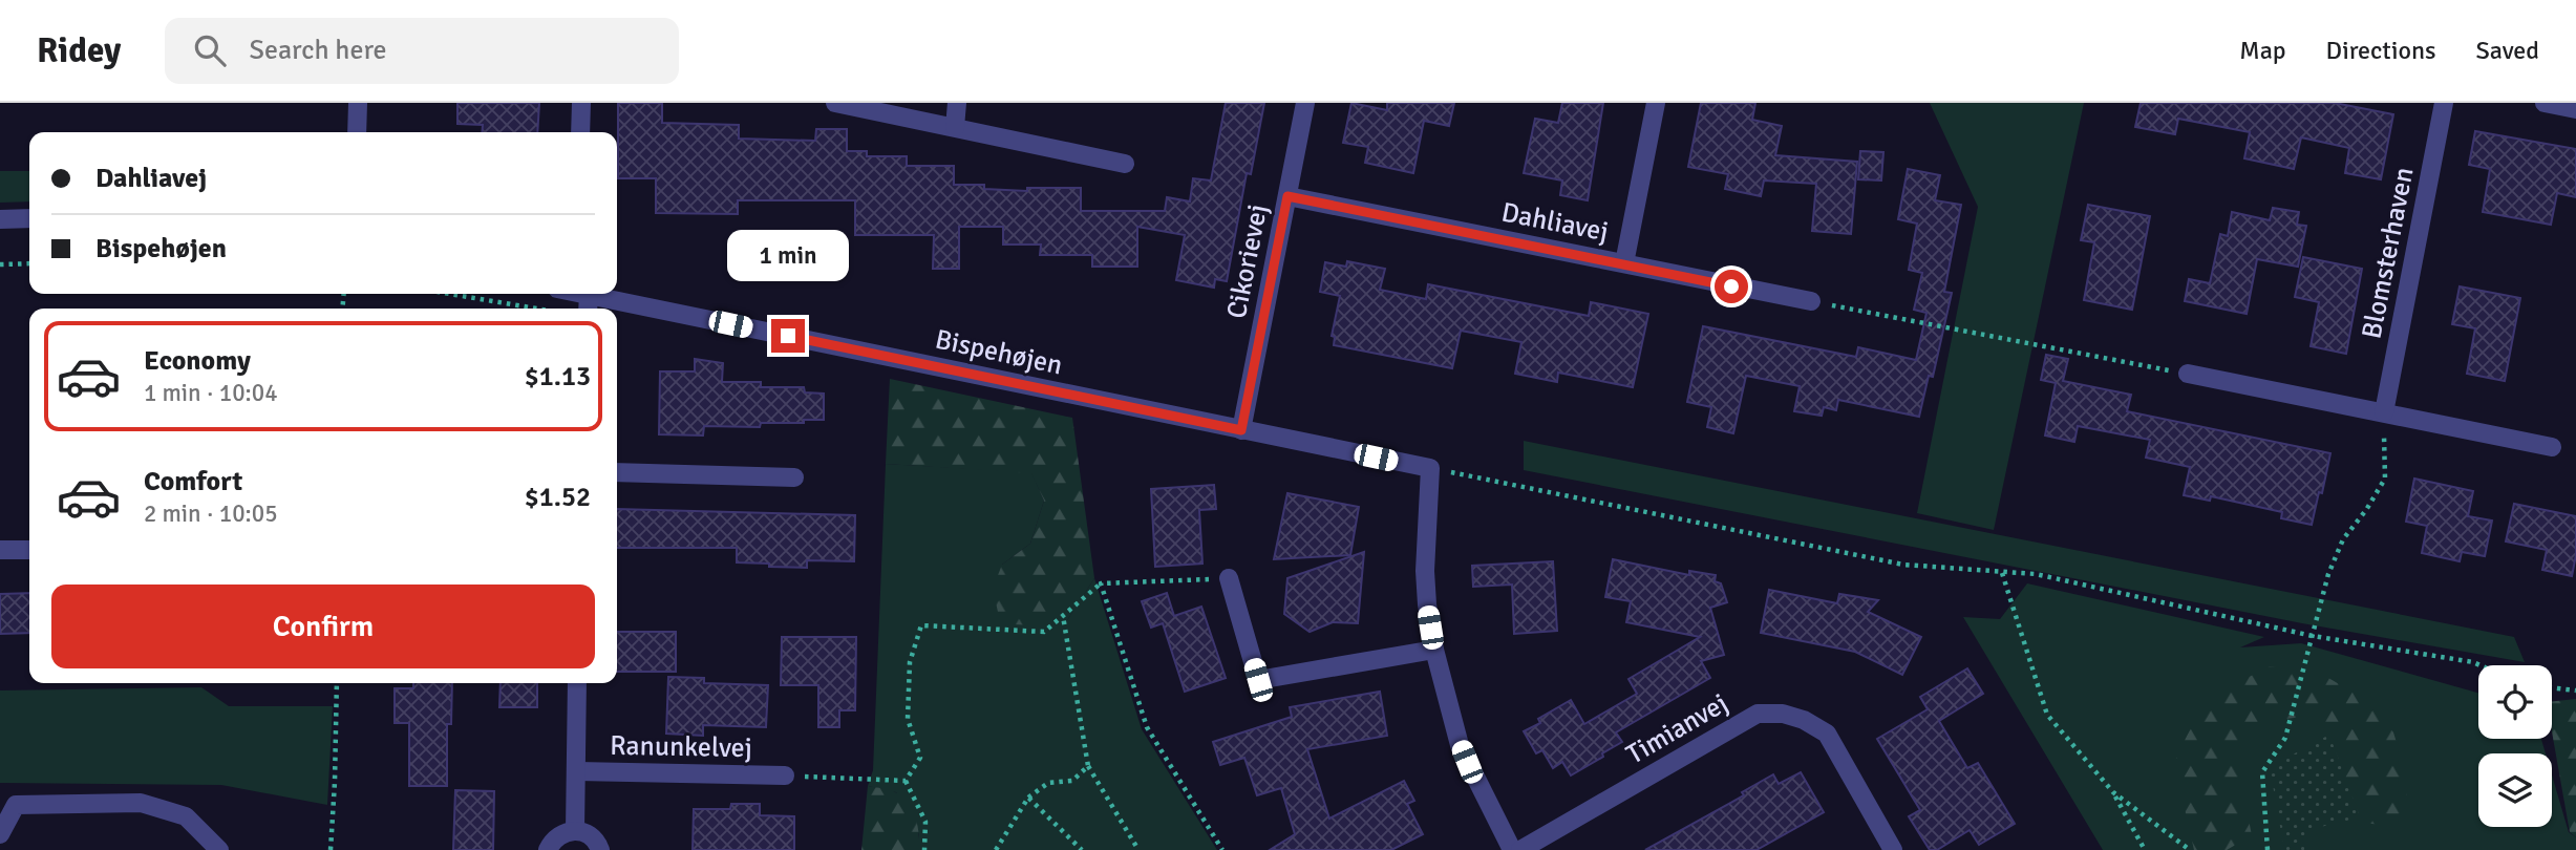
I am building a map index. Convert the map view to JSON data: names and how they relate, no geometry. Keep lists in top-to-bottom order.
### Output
{
  "streets": {
    "street": [
      "Dahliavej",
      "Blomsterhaven",
      "Cikorievej",
      "Bispehøjen",
      "Timianvej",
      "Ranunkelvej"
    ]
  },
  "crossings": [
    ["Dahliavej", "Cikorievej"],
    ["Cikorievej", "Bispehøjen"]
  ],
  "page": {
    "header": "Ridey",
    "search": "Search here",
    "nav": ["Map", "Directions", "Saved"],
    "banner": ["Dahliavej", "Bispehøjen"],
    "bubble": "1 min",
    "list": [
      {
        "name": "Economy",
        "note": "1 min · 10:04",
        "value": "$1.13"
      },
      {
        "name": "Comfort",
        "note": "2 min · 10:05",
        "value": "$1.52"
      }
    ],
    "buttons": "Confirm"
  }
}
